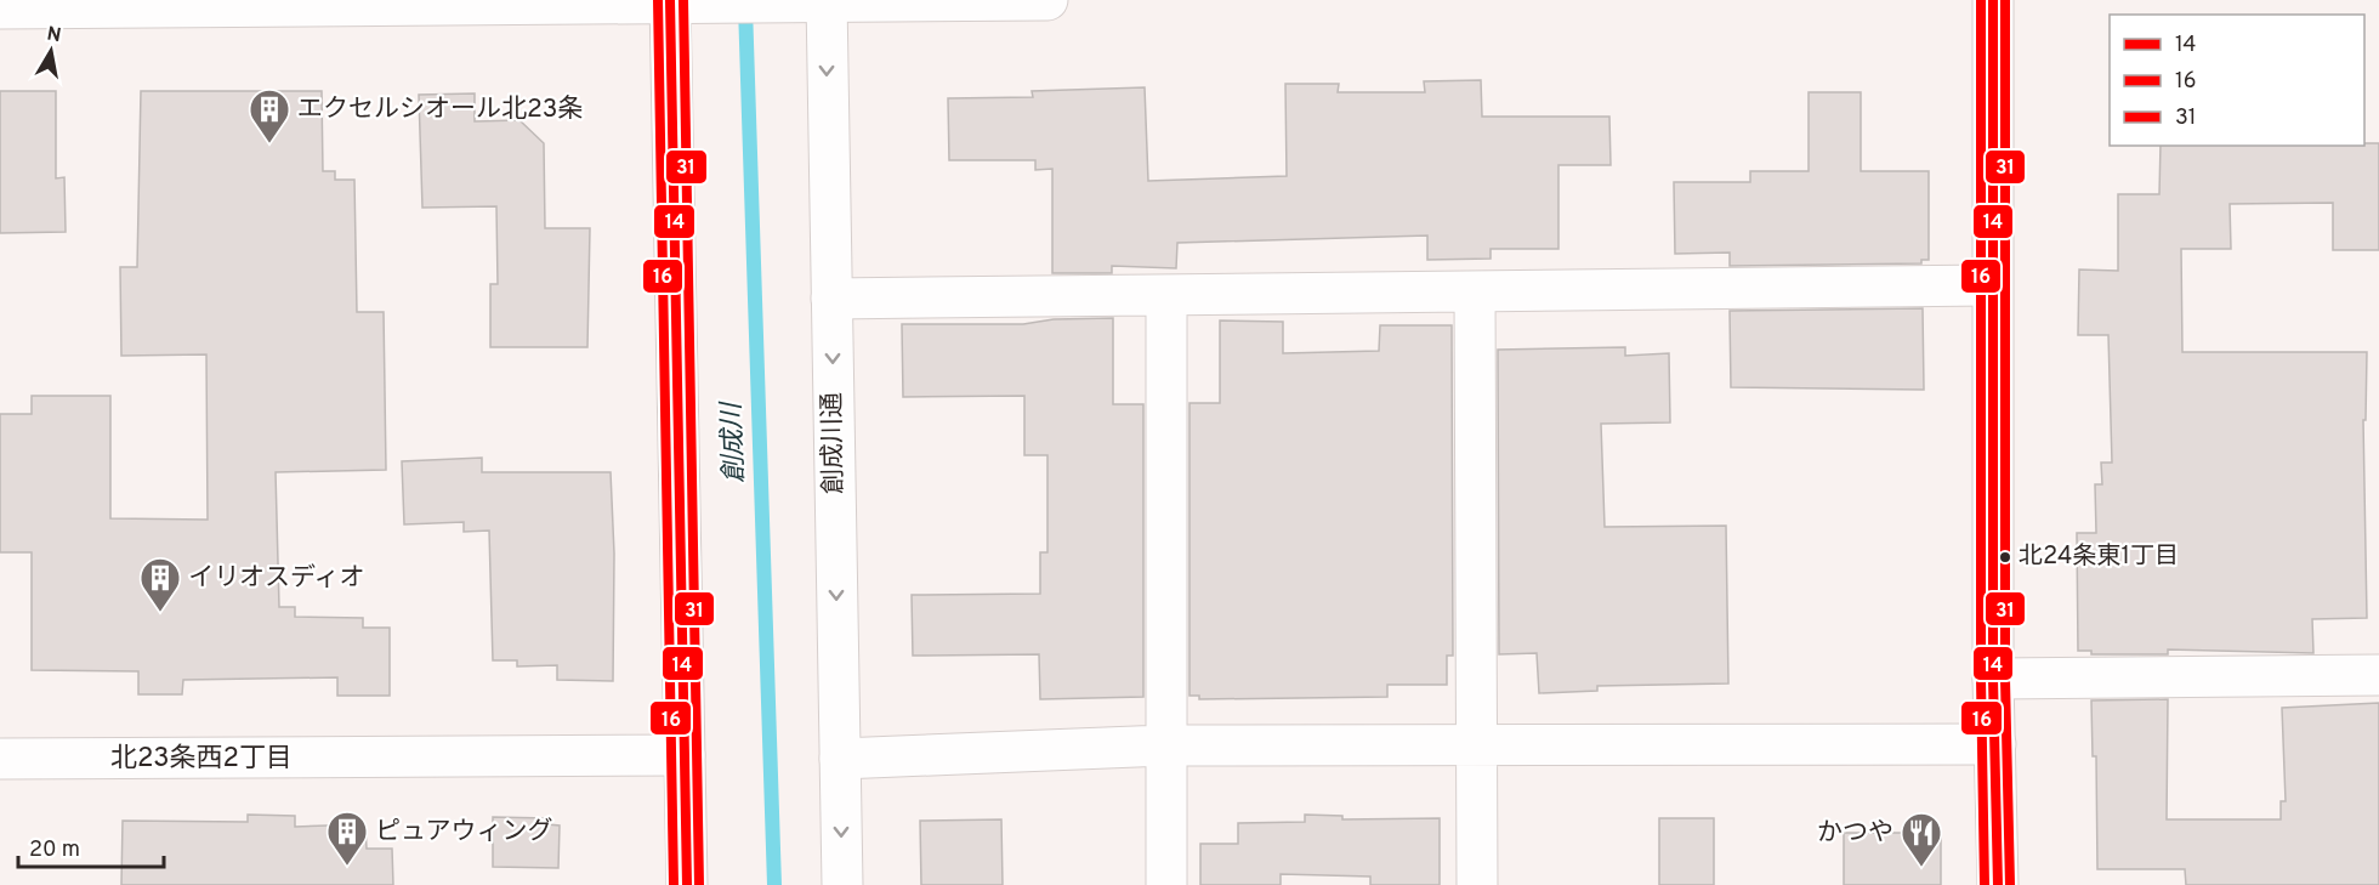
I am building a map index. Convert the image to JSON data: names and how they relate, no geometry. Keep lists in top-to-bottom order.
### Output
{
  "streets": {
    "main road": ["創成川通"]
  },
  "districts": ["北23条西2丁目"],
  "water": ["創成川"],
  "places": {
    "building": ["エクセルシオール北23条", "イリオスディオ", "ピュアウィング"],
    "other": ["北24条東1丁目"],
    "restaurant": ["かつや"]
  },
  "lines": ["transit line 14", "transit line 16", "transit line 31"],
  "legend": ["14", "16", "31"],
  "scale_bar": "20 m",
  "north": "top"
}
